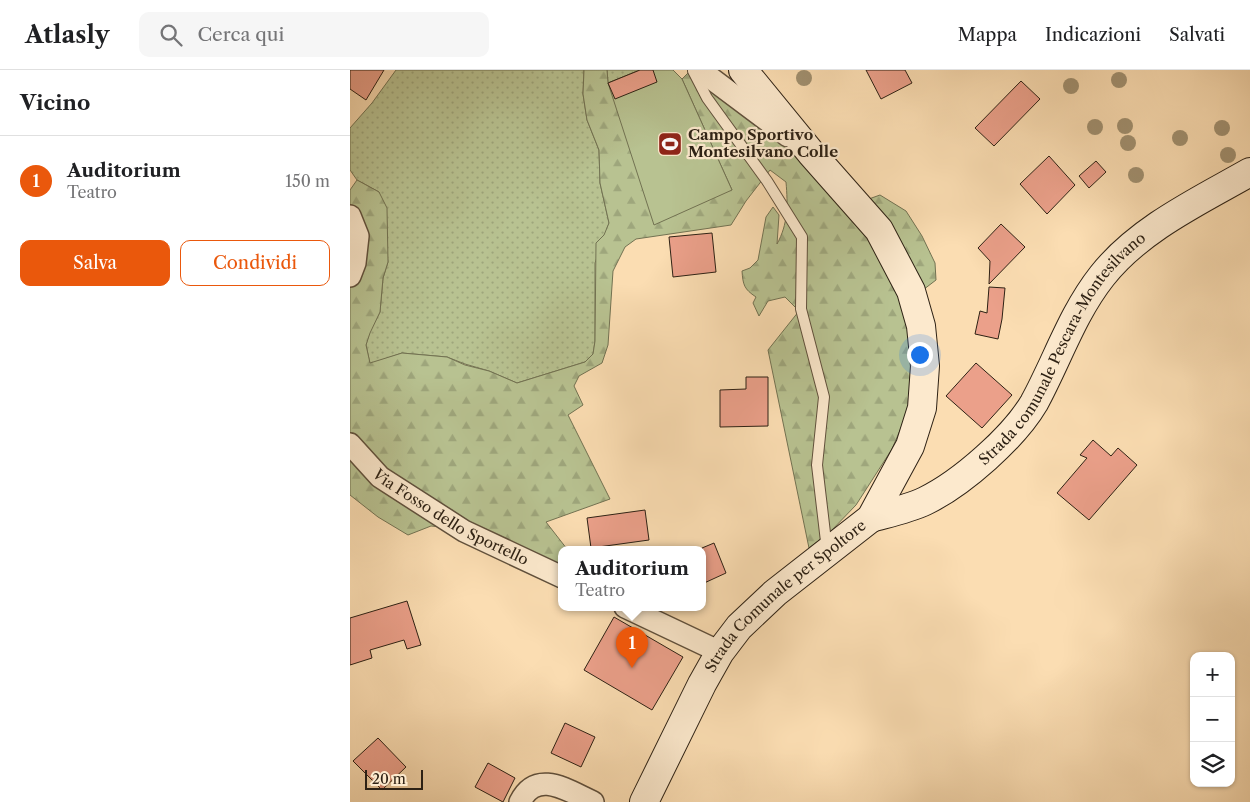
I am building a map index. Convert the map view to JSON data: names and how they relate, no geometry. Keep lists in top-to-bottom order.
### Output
{
  "streets": {
    "street": ["Strada comunale Pescara-Montesilvano", "Via Fosso dello Sportello", "Strada Comunale per Spoltore"]
  },
  "crossings": [
    ["Strada comunale Pescara-Montesilvano", "Strada Comunale per Spoltore"]
  ],
  "places": {
    "sports": ["Campo Sportivo Montesilvano Colle"]
  },
  "scale_bar": "20 m",
  "page": {
    "header": "Atlasly",
    "search": "Cerca qui",
    "nav": ["Mappa", "Indicazioni", "Salvati"],
    "heading": "Vicino",
    "list": [
      {
        "mark": "1",
        "name": "Auditorium",
        "note": "Teatro",
        "value": "150 m"
      }
    ],
    "buttons": ["Salva", "Condividi"],
    "popup": ["Auditorium", "Teatro"],
    "pins": "1",
    "map_buttons": ["+", "−"],
    "scale": "20 m"
  }
}
